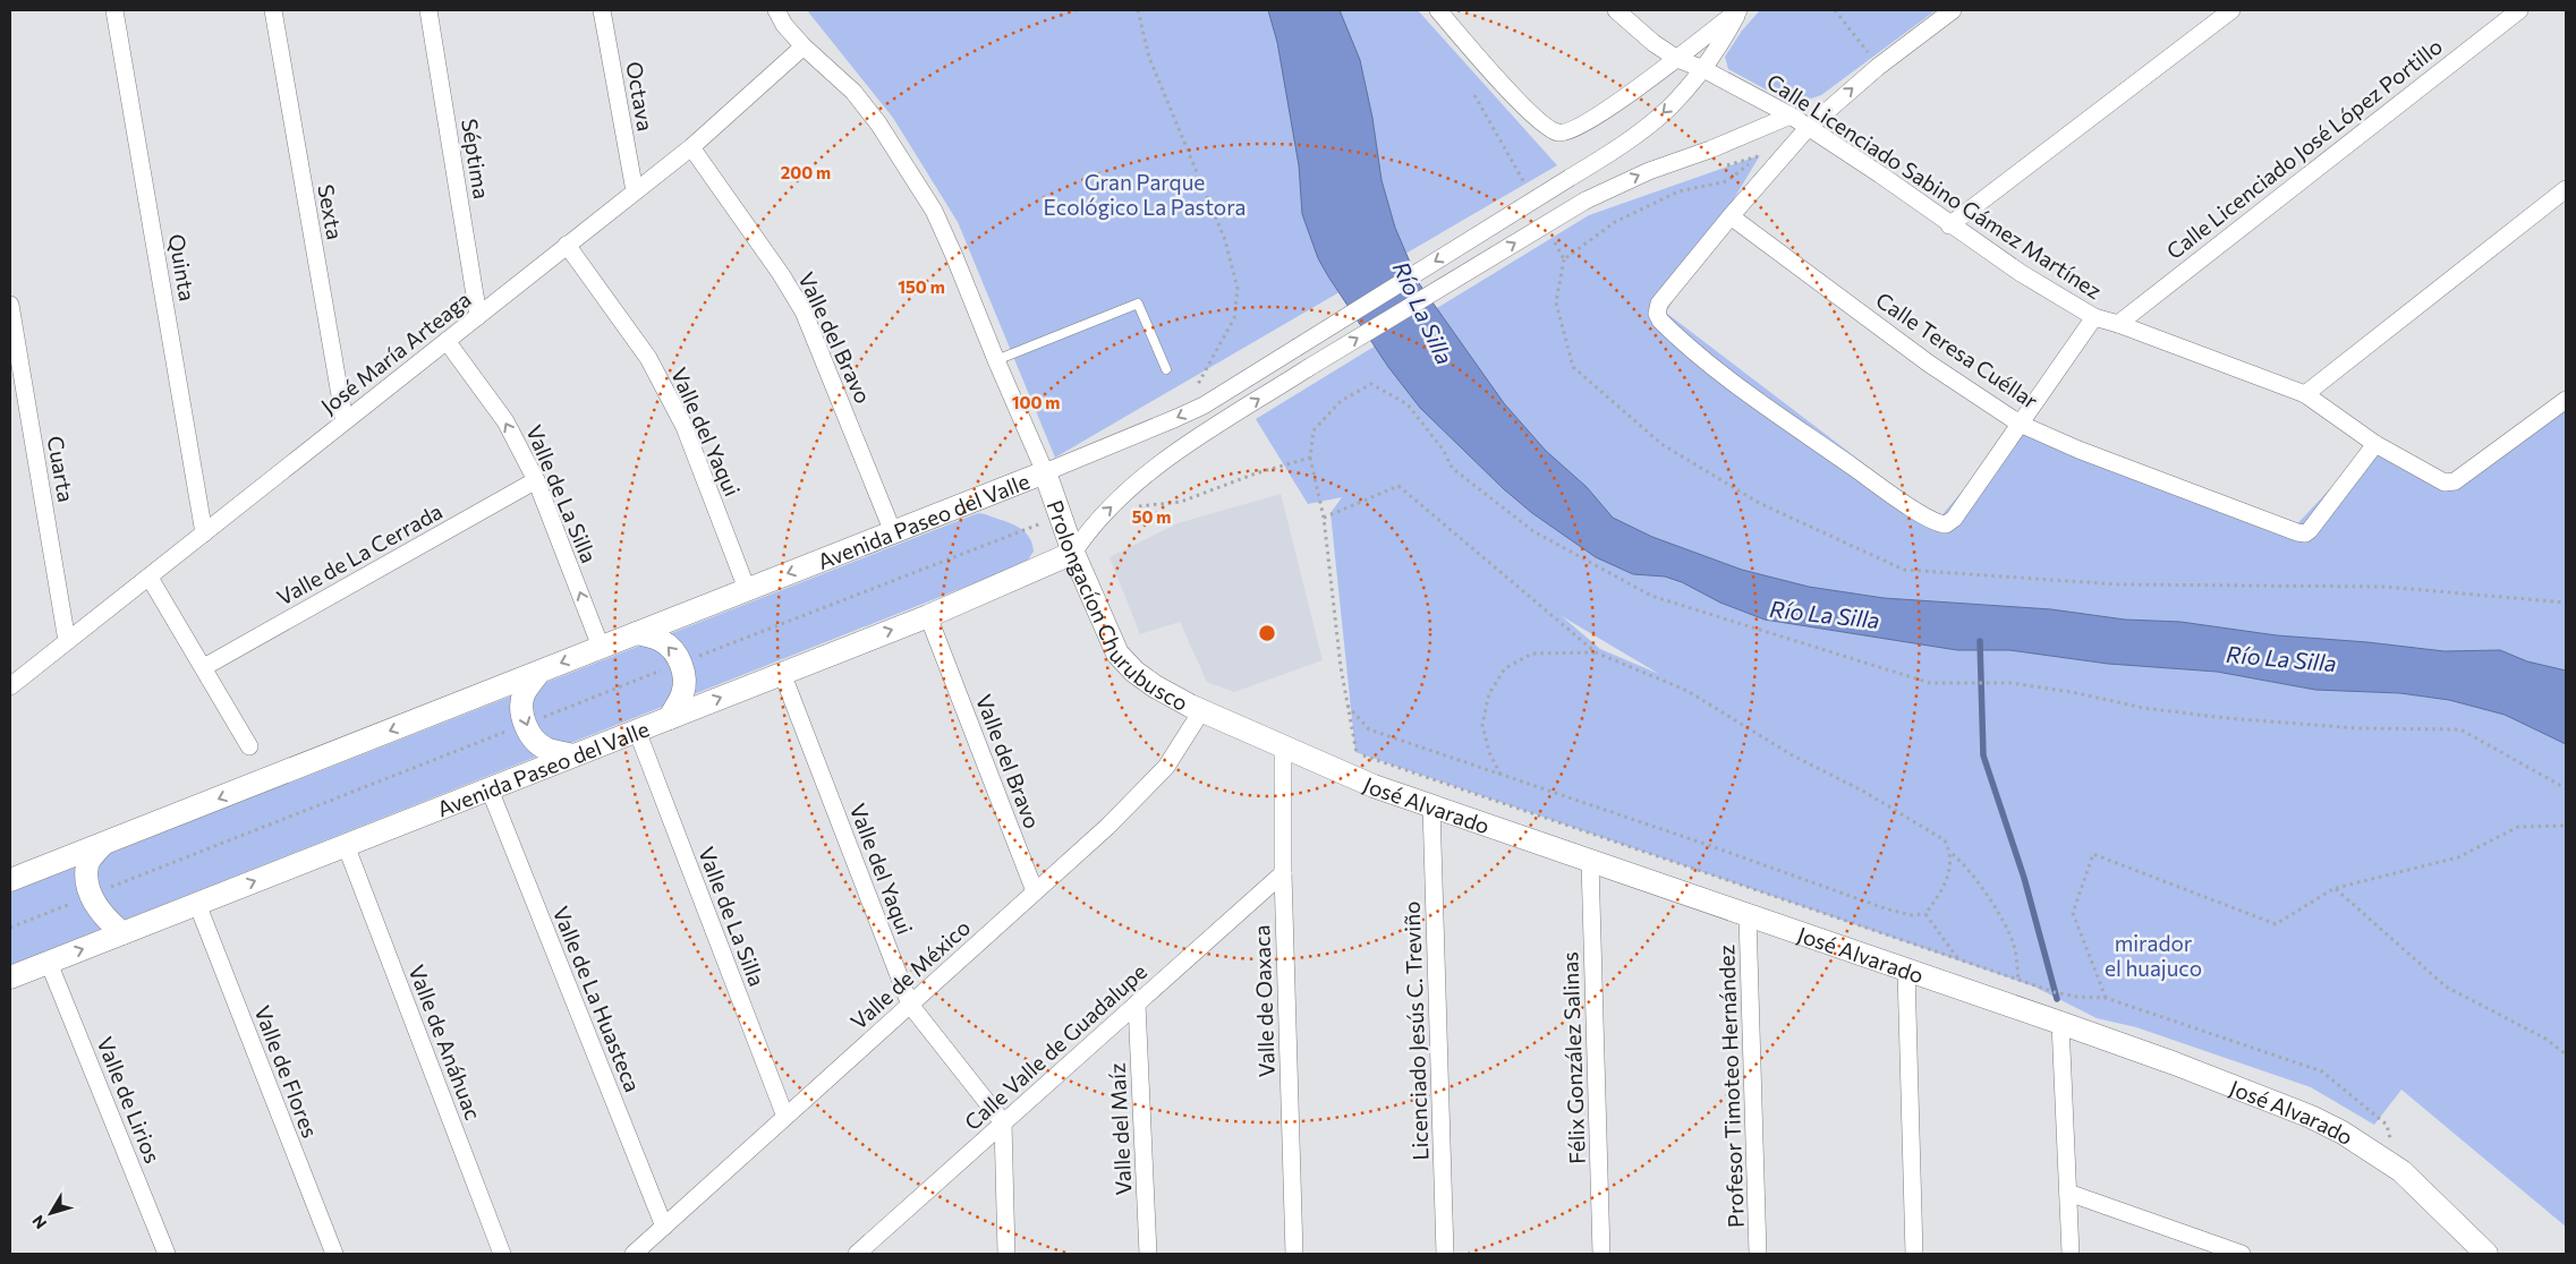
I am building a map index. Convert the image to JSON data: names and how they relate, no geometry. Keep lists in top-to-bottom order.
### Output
{
  "streets": {
    "street": [
      "Octava",
      "Calle Licenciado José López Portillo",
      "Séptima",
      "Calle Licenciado Sabino Gámez Martínez",
      "Sexta",
      "Quinta",
      "Valle del Bravo",
      "Calle Teresa Cuéllar",
      "José María Arteaga",
      "Valle del Yaqui",
      "Cuarta",
      "Valle de La Silla",
      "Avenida Paseo del Valle",
      "Valle de La Cerrada",
      "Prolongacíon Churubusco",
      "José Alvarado",
      "Valle de México",
      "Valle de La Huasteca",
      "Valle de Oaxaca",
      "Licenciado Jesús C. Treviño",
      "Valle de Anáhuac",
      "Calle Valle de Guadalupe",
      "Félix González Salinas",
      "Valle de Flores",
      "Profesor Timoteo Hernández",
      "Valle de Lirios",
      "Valle del Maíz"
    ]
  },
  "crossings": [
    ["Octava", "José María Arteaga"],
    ["Calle Licenciado José López Portillo", "Calle Licenciado Sabino Gámez Martínez"],
    ["Séptima", "José María Arteaga"],
    ["Calle Licenciado Sabino Gámez Martínez", "Calle Teresa Cuéllar"],
    ["Sexta", "José María Arteaga"],
    ["Quinta", "José María Arteaga"],
    ["Valle del Bravo", "José María Arteaga"],
    ["Valle del Bravo", "Avenida Paseo del Valle"],
    ["Valle del Bravo", "Valle de México"],
    ["José María Arteaga", "Valle del Yaqui"],
    ["José María Arteaga", "Cuarta"],
    ["José María Arteaga", "Valle de La Silla"],
    ["José María Arteaga", "Prolongacíon Churubusco"],
    ["Valle del Yaqui", "Avenida Paseo del Valle"],
    ["Valle del Yaqui", "Valle de México"],
    ["Valle del Yaqui", "Calle Valle de Guadalupe"],
    ["Valle de La Silla", "Avenida Paseo del Valle"],
    ["Valle de La Silla", "Valle de La Cerrada"],
    ["Valle de La Silla", "Valle de México"],
    ["Avenida Paseo del Valle", "Prolongacíon Churubusco"],
    ["Avenida Paseo del Valle", "Valle de La Huasteca"],
    ["Avenida Paseo del Valle", "Valle de Anáhuac"],
    ["Avenida Paseo del Valle", "Valle de Flores"],
    ["Avenida Paseo del Valle", "Valle de Lirios"],
    ["Prolongacíon Churubusco", "José Alvarado"],
    ["Prolongacíon Churubusco", "Valle de México"],
    ["José Alvarado", "Valle de México"],
    ["José Alvarado", "Valle de Oaxaca"],
    ["José Alvarado", "Licenciado Jesús C. Treviño"],
    ["José Alvarado", "Félix González Salinas"],
    ["José Alvarado", "Profesor Timoteo Hernández"],
    ["Valle de México", "Valle de La Huasteca"],
    ["Valle de Oaxaca", "Calle Valle de Guadalupe"],
    ["Calle Valle de Guadalupe", "Valle del Maíz"]
  ],
  "one_way": ["Valle de La Silla"],
  "water": ["Río La Silla"],
  "parks": ["Gran Parque Ecológico La Pastora", "mirador el huajuco"],
  "north": "bottom left",
  "rings": [
    "200 m",
    "150 m",
    "100 m",
    "50 m"
  ]
}
